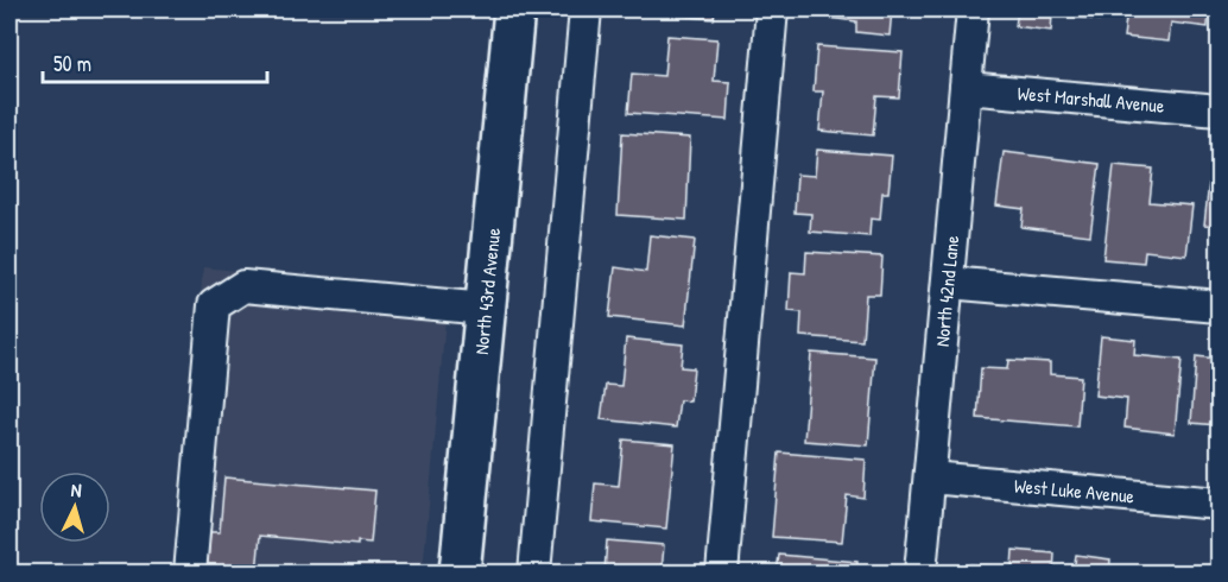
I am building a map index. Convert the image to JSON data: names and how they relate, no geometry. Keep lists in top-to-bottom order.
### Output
{
  "streets": {
    "main road": ["North 43rd Avenue"],
    "street": ["West Marshall Avenue", "North 42nd Lane", "West Luke Avenue"]
  },
  "crossings": [
    ["West Marshall Avenue", "North 42nd Lane"],
    ["North 42nd Lane", "West Luke Avenue"]
  ],
  "scale_bar": "50 m",
  "north": "top"
}
